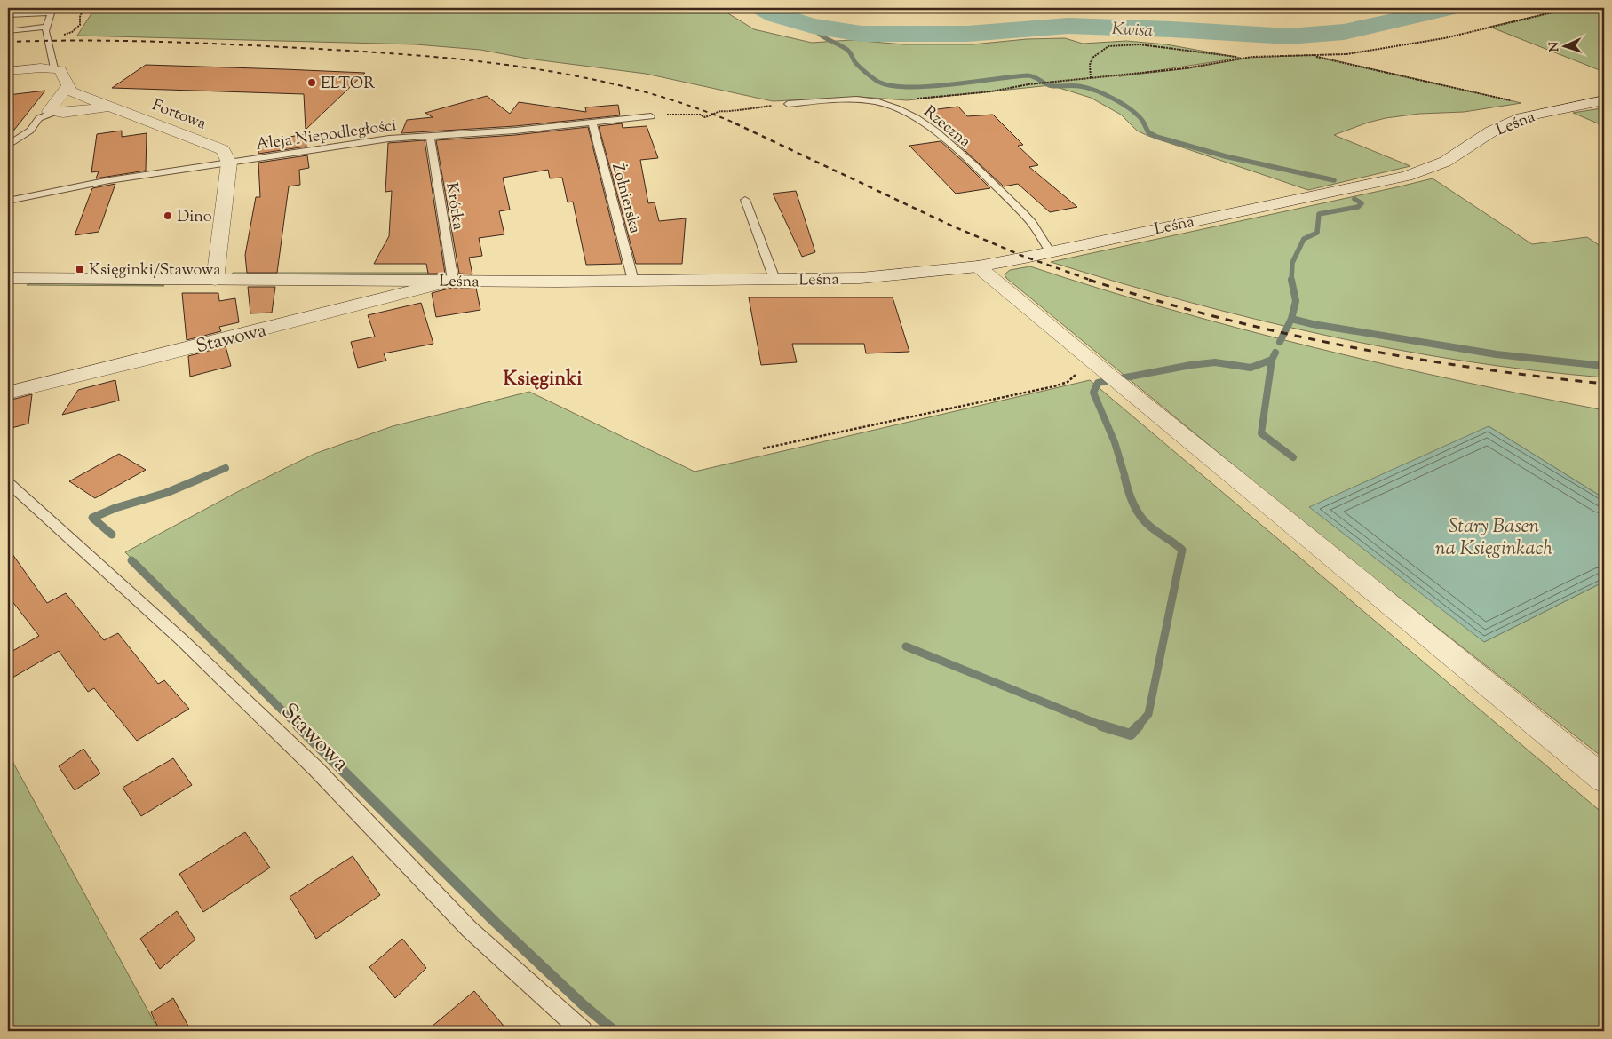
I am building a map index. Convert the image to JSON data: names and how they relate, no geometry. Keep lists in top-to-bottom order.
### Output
{
  "streets": {
    "street": ["Fortowa", "Leśna", "Stawowa"],
    "lane": [
      "Rzeczna",
      "Aleja Niepodległości",
      "Żołnierska",
      "Krótka"
    ]
  },
  "crossings": [
    ["Fortowa", "Aleja Niepodległości"],
    ["Leśna", "Rzeczna"],
    ["Leśna", "Żołnierska"],
    ["Leśna", "Krótka"],
    ["Leśna", "Stawowa"],
    ["Aleja Niepodległości", "Żołnierska"],
    ["Aleja Niepodległości", "Krótka"],
    ["Krótka", "Stawowa"]
  ],
  "districts": ["Księginki"],
  "water": ["Kwisa", "Stary Basen na Księginkach"],
  "places": {
    "other": ["ELTOR", "Dino"],
    "transit": ["Księginki/Stawowa"]
  },
  "north": "left"
}
